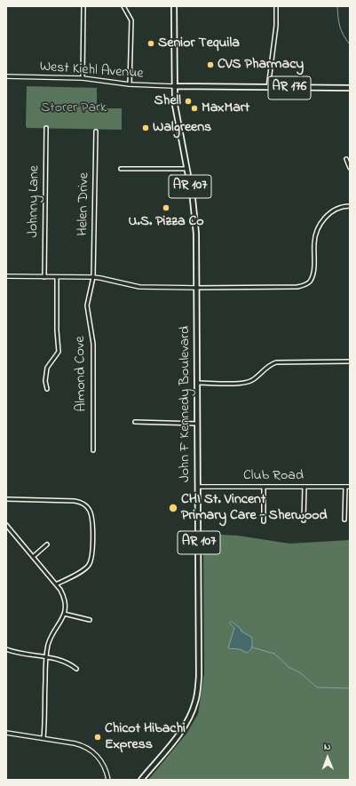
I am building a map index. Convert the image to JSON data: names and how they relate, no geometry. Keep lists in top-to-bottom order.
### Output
{
  "streets": {
    "main road": ["AR 176", "AR 107", "John F Kennedy Boulevard"],
    "street": [
      "West Kiehl Avenue",
      "Johnny Lane",
      "Helen Drive",
      "Almond Cove",
      "Club Road"
    ]
  },
  "crossings": [
    ["West Kiehl Avenue", "AR 176"],
    ["West Kiehl Avenue", "AR 107"],
    ["AR 176", "AR 107"],
    ["AR 107", "John F Kennedy Boulevard"],
    ["Helen Drive", "Almond Cove"],
    ["John F Kennedy Boulevard", "Club Road"]
  ],
  "parks": ["Storer Park"],
  "places": [
    "Senior Tequila",
    "CVS Pharmacy",
    "Shell",
    "MaxMart",
    "Walgreens",
    "U.S. Pizza Co",
    "CHI St. Vincent Primary Care - Sherwood",
    "Chicot Hibachi Express"
  ],
  "north": "top"
}
